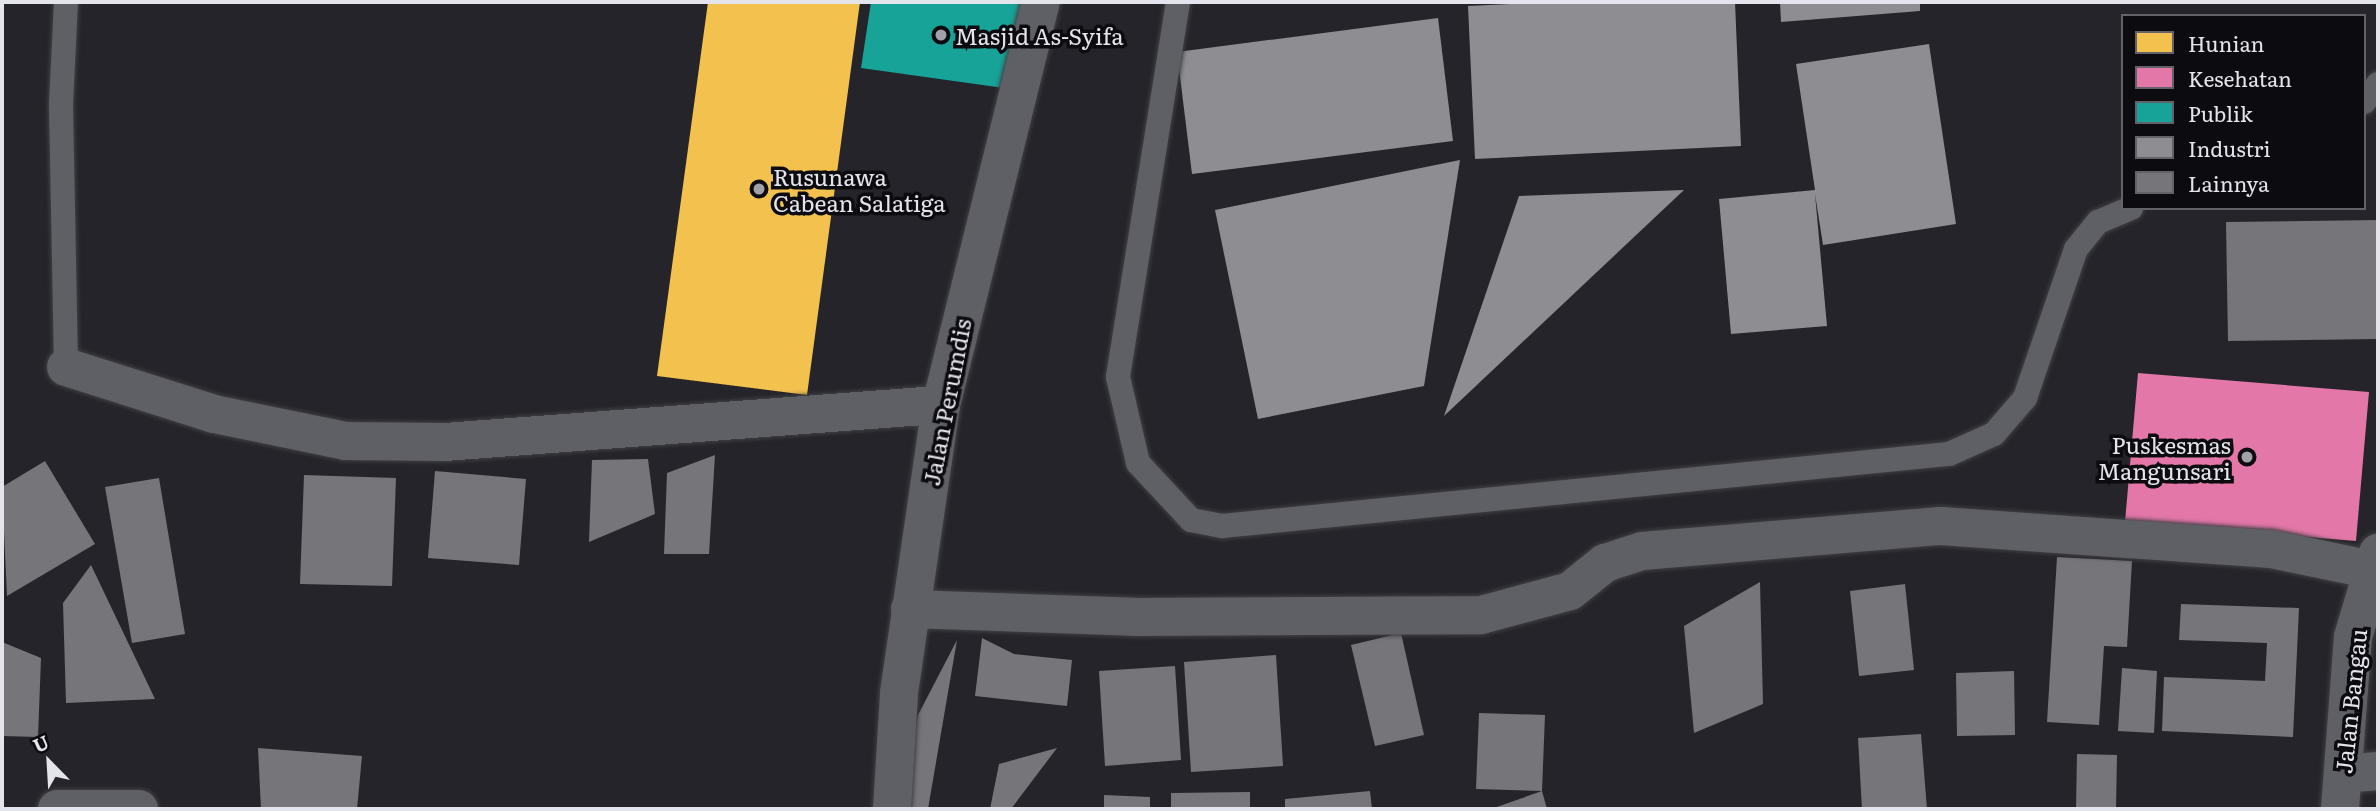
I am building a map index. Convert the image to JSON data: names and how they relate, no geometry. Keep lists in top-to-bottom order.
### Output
{
  "streets": {
    "street": ["Jalan Perumdis", "Jalan Bangau"]
  },
  "places": ["Masjid As-Syifa", "Rusunawa Cabean Salatiga", "Puskesmas Mangunsari"],
  "legend": [
    "Hunian",
    "Kesehatan",
    "Publik",
    "Industri",
    "Lainnya"
  ],
  "north": "top left"
}
